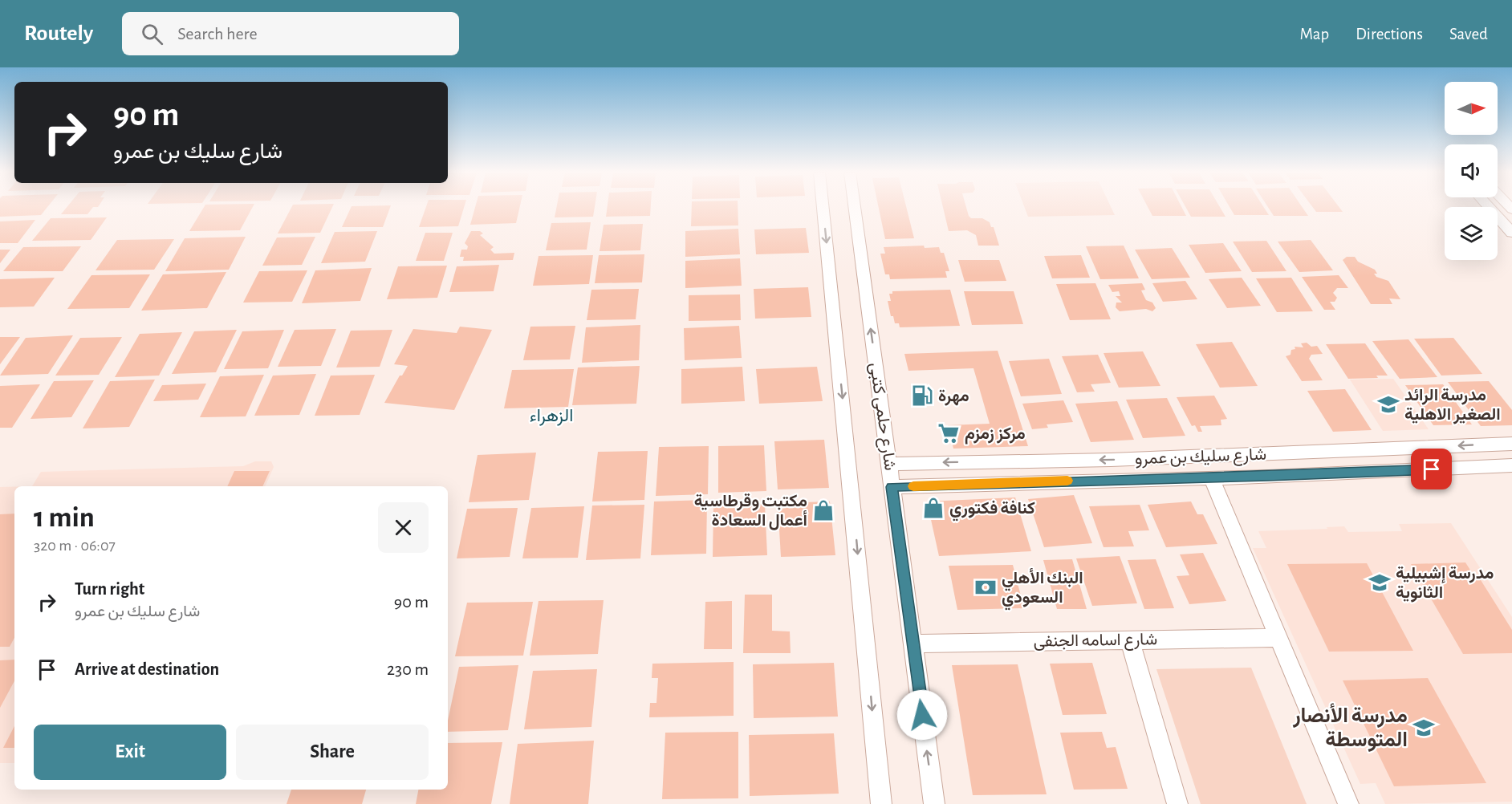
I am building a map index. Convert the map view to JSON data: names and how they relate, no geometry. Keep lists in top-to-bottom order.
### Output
{
  "streets": {
    "street": ["شارع حلمى كتبى", "شارع سليك بن عمرو", "شارع اسامه الجنفى"]
  },
  "crossings": [
    ["شارع حلمى كتبى", "شارع سليك بن عمرو"],
    ["شارع حلمى كتبى", "شارع اسامه الجنفى"]
  ],
  "districts": ["الزهراء"],
  "places": {
    "fuel station": ["مهرة"],
    "school or university": ["مدرسة الرائد الصغير الاهلية", "مدرسة إشبيلية الثانوية", "مدرسة الأنصار المتوسطة"],
    "supermarket": ["مركز زمزم"],
    "shop": ["كنافة فكتوري", "مكتبت وقرطاسية أعمال السعادة"],
    "bank": ["البنك الأهلي السعودي"]
  },
  "north": "right",
  "page": {
    "header": "Routely",
    "search": "Search here",
    "nav": ["Map", "Directions", "Saved"],
    "turn": ["90 m", "شارع سليك بن عمرو"],
    "heading": ["1 min", "320 m · 06:07"],
    "list": [
      {
        "name": "Turn right",
        "note": "شارع سليك بن عمرو",
        "value": "90 m"
      },
      {
        "name": "Arrive at destination",
        "value": "230 m"
      }
    ],
    "buttons": ["Exit", "Share"]
  }
}
